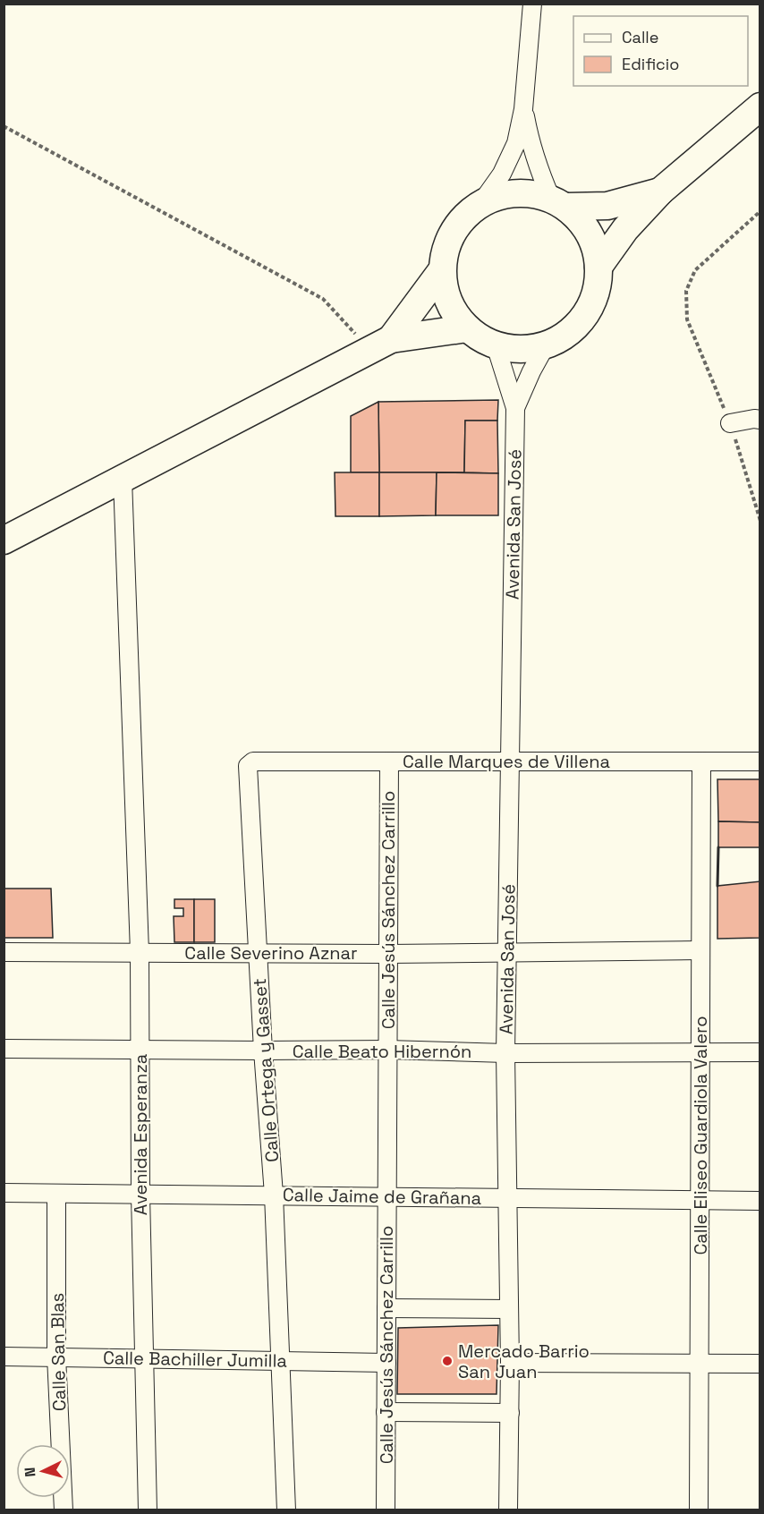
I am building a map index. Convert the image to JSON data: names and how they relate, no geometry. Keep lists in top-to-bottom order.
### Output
{
  "streets": {
    "street": [
      "Avenida San José",
      "Calle Marques de Villena",
      "Calle Jesús Sánchez Carrillo",
      "Calle Severino Aznar",
      "Calle Beato Hibernón",
      "Calle Ortega y Gasset",
      "Avenida Esperanza",
      "Calle Eliseo Guardiola Valero",
      "Calle Jaime de Grañana",
      "Calle San Blas",
      "Calle Bachiller Jumilla"
    ]
  },
  "crossings": [
    ["Avenida San José", "Calle Marques de Villena"],
    ["Avenida San José", "Calle Severino Aznar"],
    ["Avenida San José", "Calle Beato Hibernón"],
    ["Avenida San José", "Calle Jaime de Grañana"],
    ["Calle Marques de Villena", "Calle Jesús Sánchez Carrillo"],
    ["Calle Marques de Villena", "Calle Ortega y Gasset"],
    ["Calle Marques de Villena", "Calle Eliseo Guardiola Valero"],
    ["Calle Jesús Sánchez Carrillo", "Calle Severino Aznar"],
    ["Calle Jesús Sánchez Carrillo", "Calle Beato Hibernón"],
    ["Calle Jesús Sánchez Carrillo", "Calle Jaime de Grañana"],
    ["Calle Jesús Sánchez Carrillo", "Calle Bachiller Jumilla"],
    ["Calle Severino Aznar", "Calle Ortega y Gasset"],
    ["Calle Severino Aznar", "Avenida Esperanza"],
    ["Calle Severino Aznar", "Calle Eliseo Guardiola Valero"],
    ["Calle Beato Hibernón", "Calle Ortega y Gasset"],
    ["Calle Beato Hibernón", "Avenida Esperanza"],
    ["Calle Beato Hibernón", "Calle Eliseo Guardiola Valero"],
    ["Calle Ortega y Gasset", "Calle Jaime de Grañana"],
    ["Calle Ortega y Gasset", "Calle Bachiller Jumilla"],
    ["Avenida Esperanza", "Calle Jaime de Grañana"],
    ["Avenida Esperanza", "Calle Bachiller Jumilla"],
    ["Calle Eliseo Guardiola Valero", "Calle Jaime de Grañana"],
    ["Calle Jaime de Grañana", "Calle San Blas"],
    ["Calle San Blas", "Calle Bachiller Jumilla"]
  ],
  "places": ["Mercado Barrio San Juan"],
  "legend": ["Calle", "Edificio"],
  "north": "left"
}
